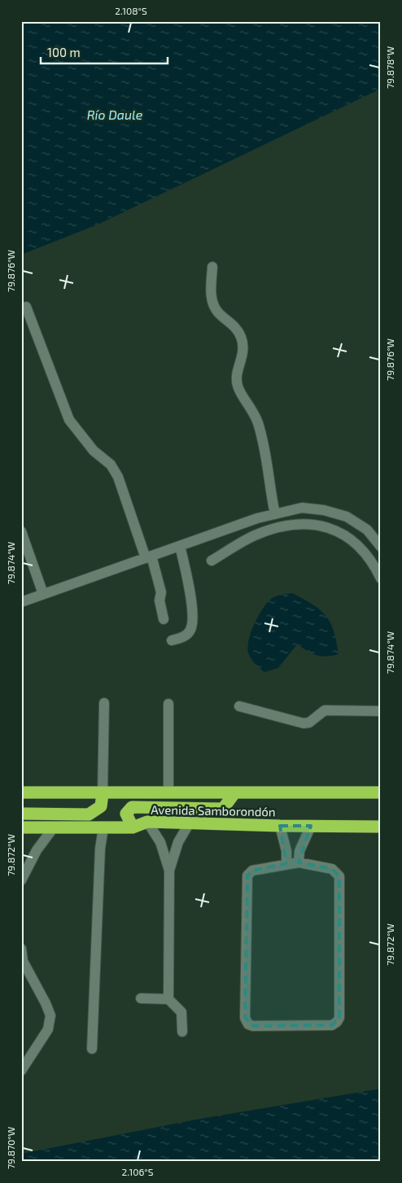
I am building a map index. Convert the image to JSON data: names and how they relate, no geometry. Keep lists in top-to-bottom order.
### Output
{
  "streets": {
    "highway": ["Avenida Samborondón"]
  },
  "water": ["Río Daule"],
  "scale_bar": "100 m",
  "coordinates": [
    "2.108°S",
    "79.878°W",
    "79.876°W",
    "79.874°W",
    "79.872°W",
    "79.870°W",
    "2.106°S"
  ]
}
